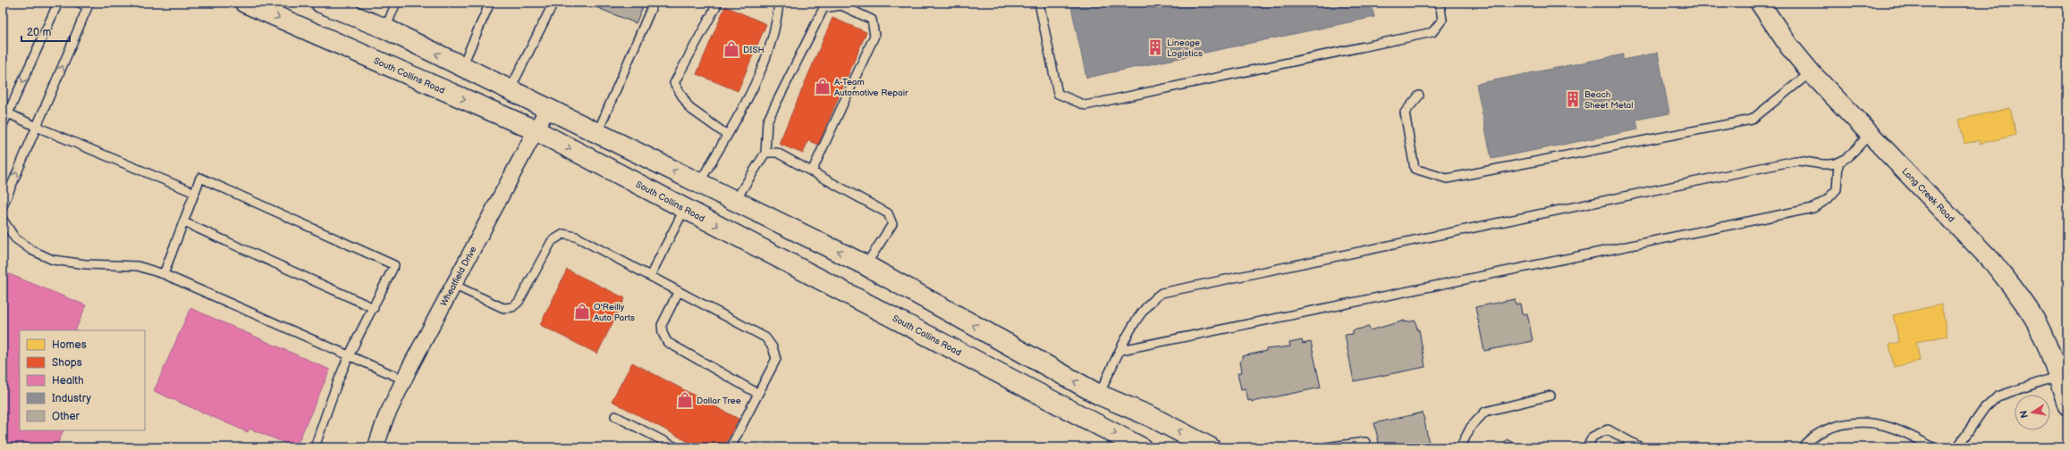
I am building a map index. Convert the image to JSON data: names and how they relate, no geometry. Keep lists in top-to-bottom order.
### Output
{
  "streets": {
    "main road": ["South Collins Road"],
    "street": ["Long Creek Road", "Wheatfield Drive"]
  },
  "crossings": [
    ["South Collins Road", "Wheatfield Drive"]
  ],
  "places": {
    "building": ["Lineage Logistics", "Beach Sheet Metal"],
    "shop": [
      "DISH",
      "A-Team Automotive Repair",
      "O'Reilly Auto Parts",
      "Dollar Tree"
    ]
  },
  "legend": [
    "Homes",
    "Shops",
    "Health",
    "Industry",
    "Other"
  ],
  "scale_bar": "20 m",
  "north": "left"
}
